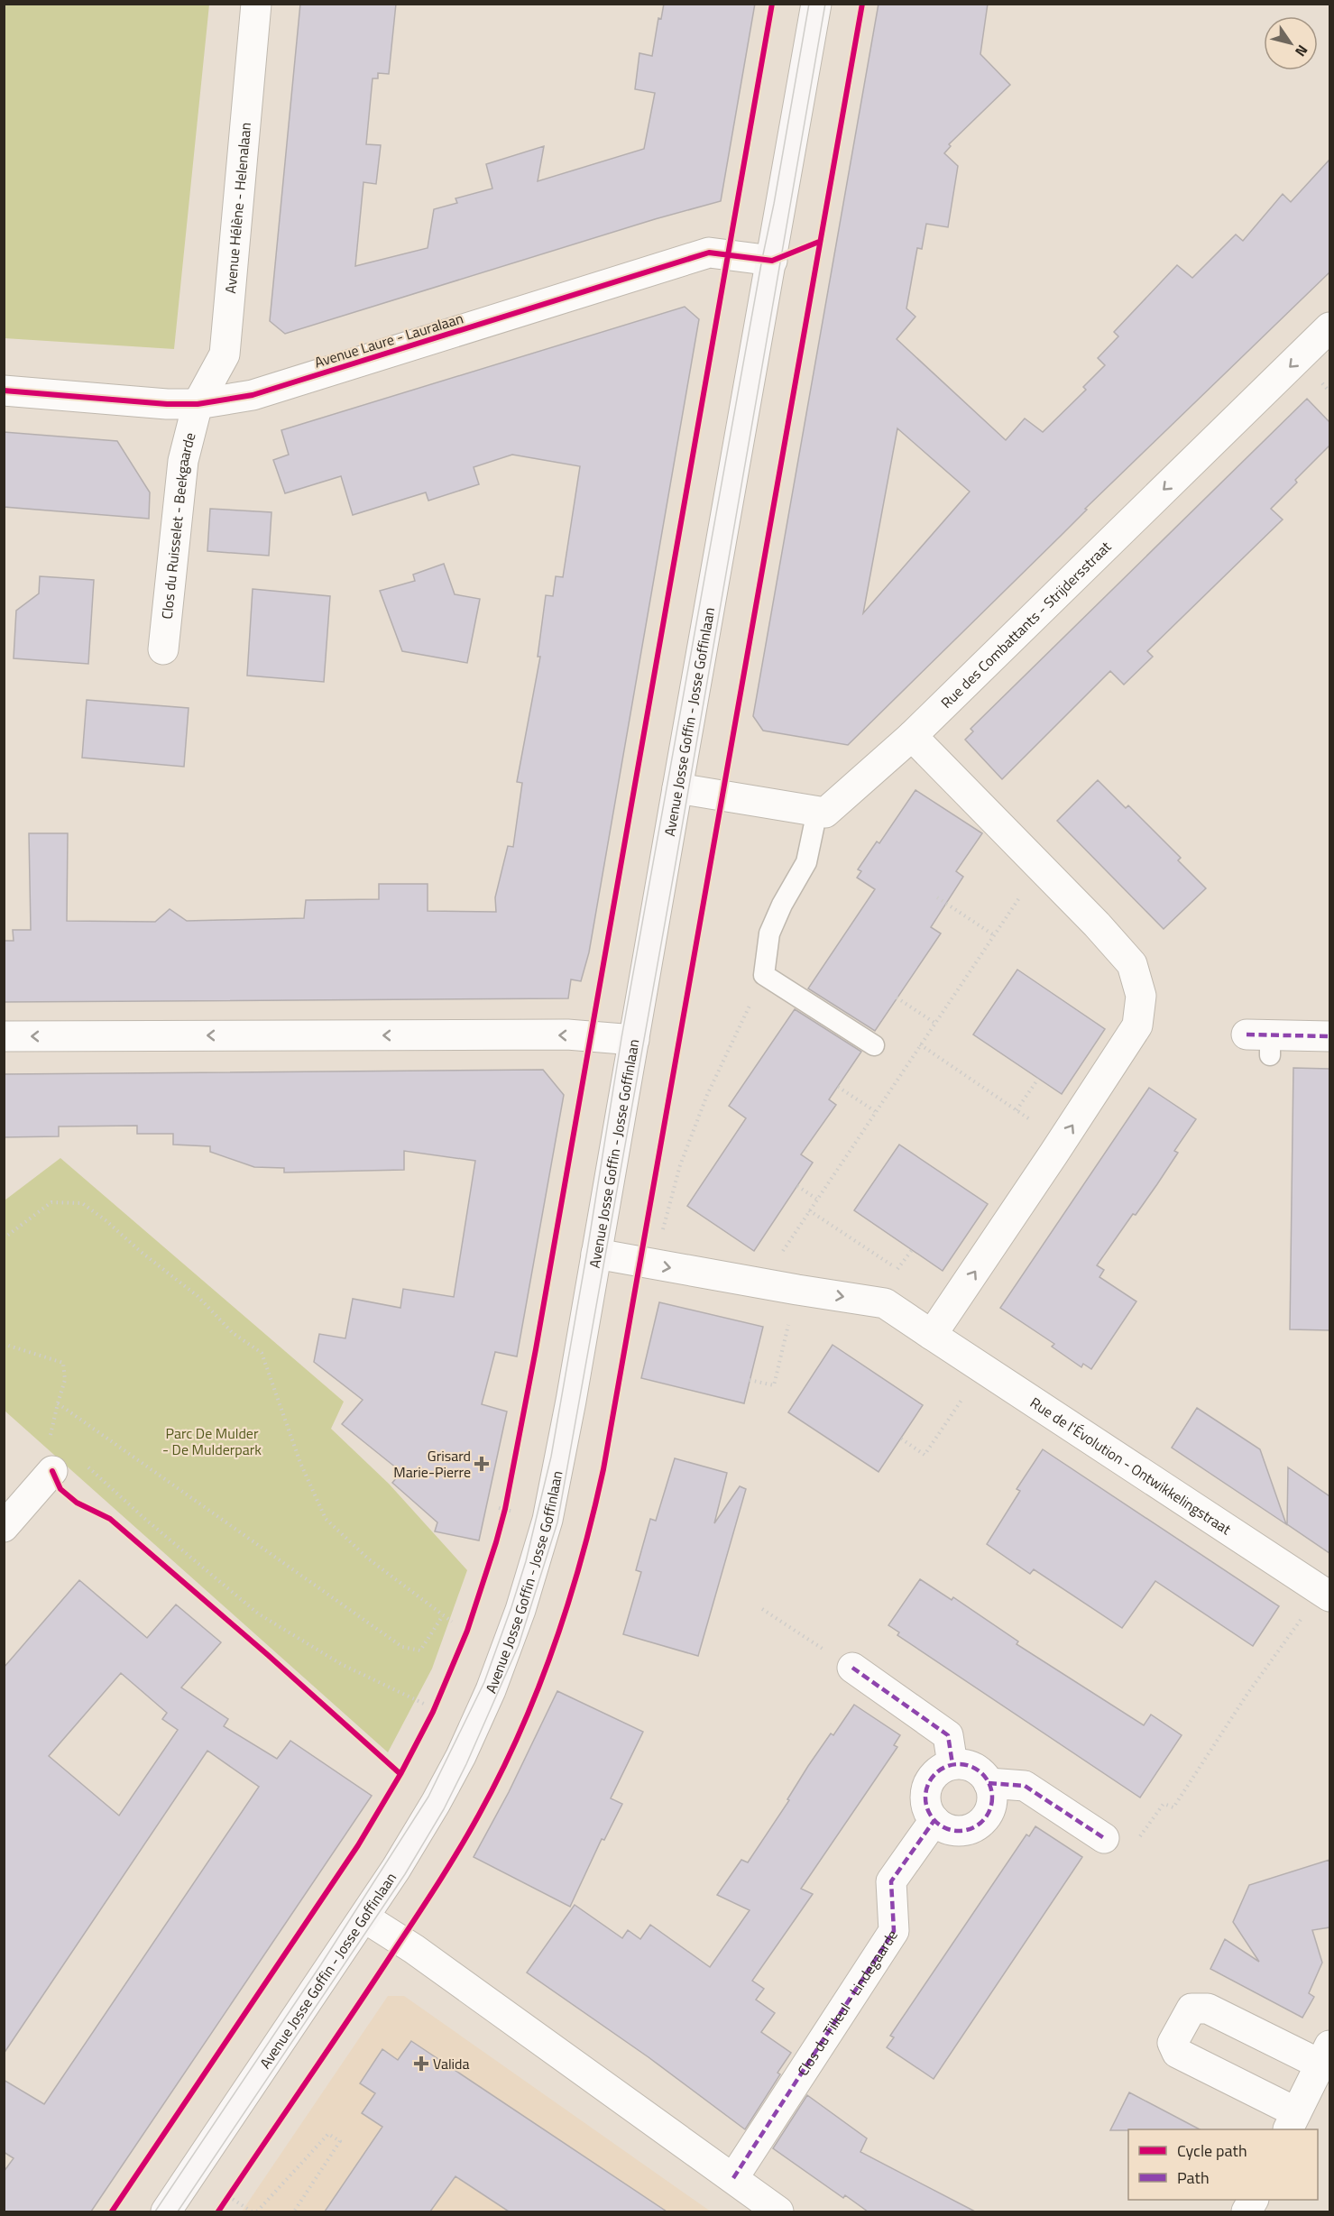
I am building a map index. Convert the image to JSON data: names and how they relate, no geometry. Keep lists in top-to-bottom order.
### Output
{
  "streets": {
    "main road": ["Avenue Josse Goffin - Josse Goffinlaan"],
    "street": [
      "Avenue Hélène - Helenalaan",
      "Avenue Laure - Lauralaan",
      "Clos du Ruisselet - Beekgaarde",
      "Rue des Combattants - Strijdersstraat",
      "Rue de l'Évolution - Ontwikkelingstraat",
      "Clos du Tilleul - Lindegaarde"
    ]
  },
  "crossings": [
    ["Avenue Hélène - Helenalaan", "Avenue Laure - Lauralaan"],
    ["Avenue Hélène - Helenalaan", "Clos du Ruisselet - Beekgaarde"],
    ["Avenue Laure - Lauralaan", "Clos du Ruisselet - Beekgaarde"],
    ["Avenue Laure - Lauralaan", "Avenue Josse Goffin - Josse Goffinlaan"],
    ["Avenue Josse Goffin - Josse Goffinlaan", "Rue de l'Évolution - Ontwikkelingstraat"]
  ],
  "one_way": ["Rue des Combattants - Strijdersstraat", "Rue de l'Évolution - Ontwikkelingstraat"],
  "parks": ["Parc De Mulder - De Mulderpark"],
  "places": {
    "health": ["Grisard Marie-Pierre", "Valida"]
  },
  "legend": ["Cycle path", "Path"],
  "north": "bottom right"
}
